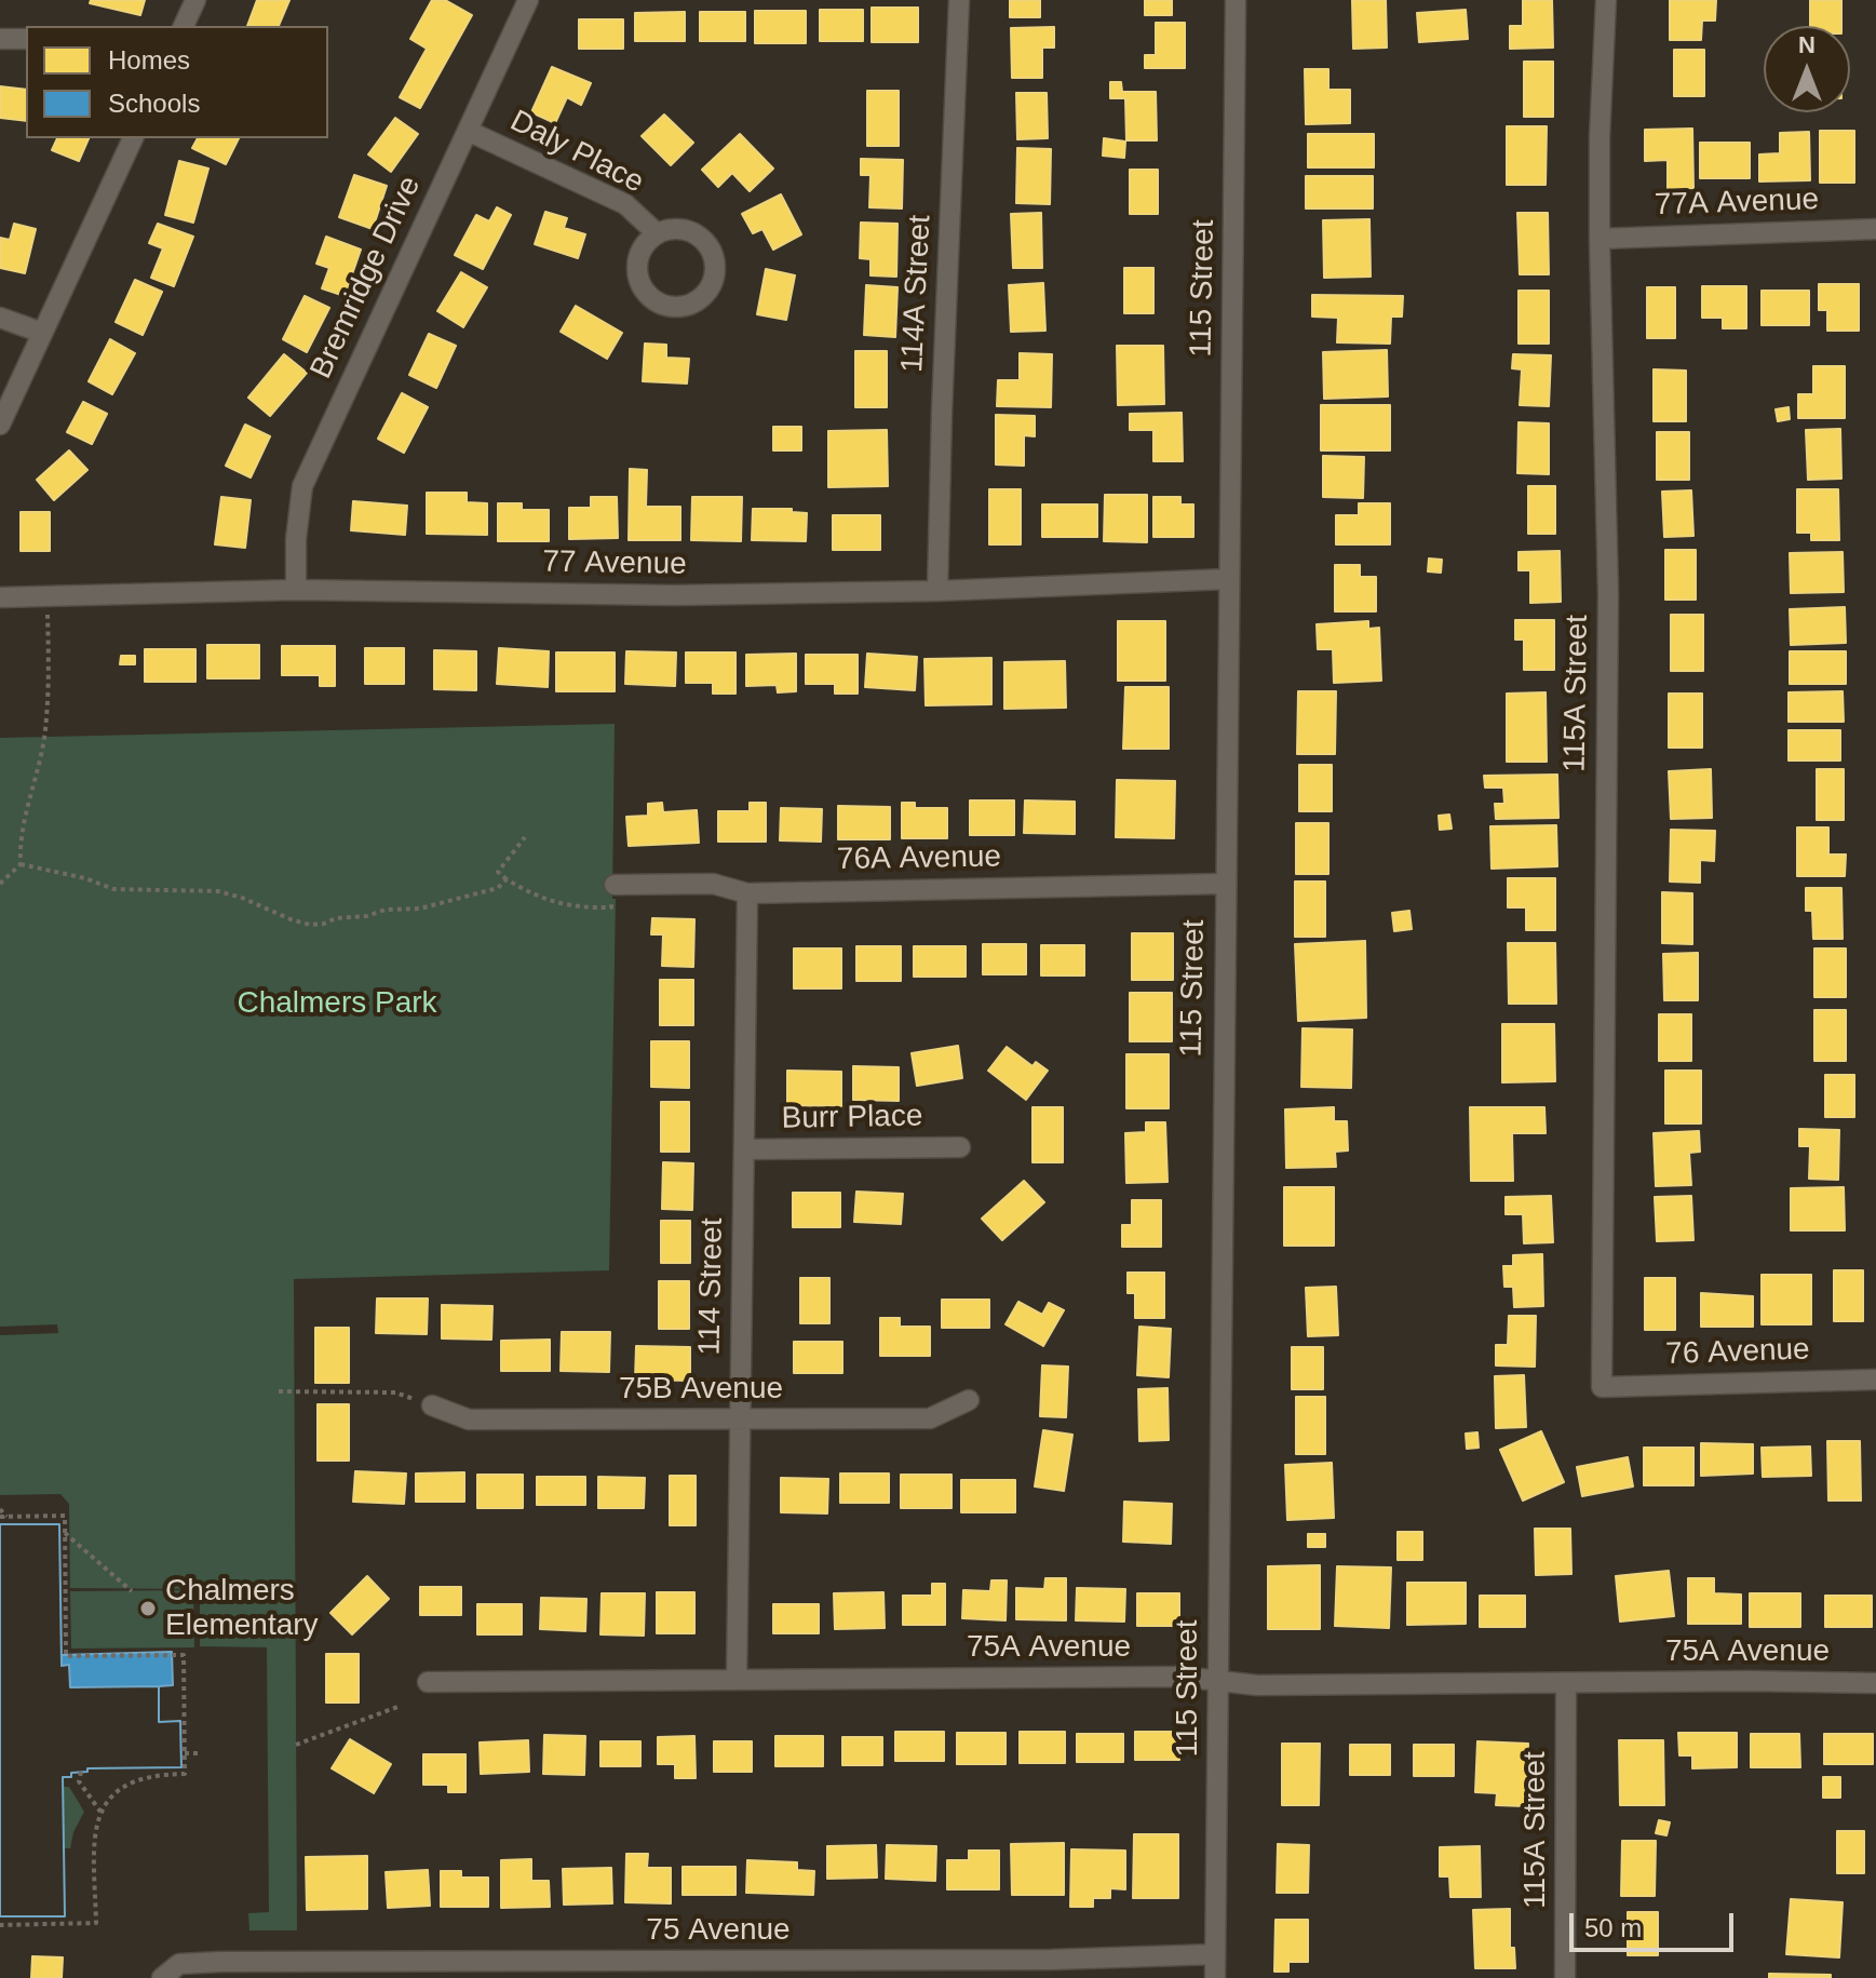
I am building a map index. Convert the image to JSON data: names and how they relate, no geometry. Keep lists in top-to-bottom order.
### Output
{
  "streets": {
    "street": [
      "Daly Place",
      "77A Avenue",
      "Bremridge Drive",
      "115 Street",
      "114A Street",
      "77 Avenue",
      "115A Street",
      "76A Avenue",
      "Burr Place",
      "114 Street",
      "76 Avenue",
      "75B Avenue",
      "75A Avenue",
      "75 Avenue"
    ]
  },
  "crossings": [
    ["Daly Place", "Bremridge Drive"],
    ["77A Avenue", "115A Street"],
    ["Bremridge Drive", "77 Avenue"],
    ["115 Street", "77 Avenue"],
    ["115 Street", "76A Avenue"],
    ["115 Street", "75A Avenue"],
    ["115 Street", "75 Avenue"],
    ["114A Street", "77 Avenue"],
    ["115A Street", "76 Avenue"],
    ["115A Street", "75A Avenue"],
    ["76A Avenue", "114 Street"],
    ["Burr Place", "114 Street"],
    ["114 Street", "75B Avenue"],
    ["114 Street", "75A Avenue"]
  ],
  "parks": ["Chalmers Park"],
  "places": ["Chalmers Elementary"],
  "legend": ["Homes", "Schools"],
  "scale_bar": "50 m",
  "north": "top"
}
